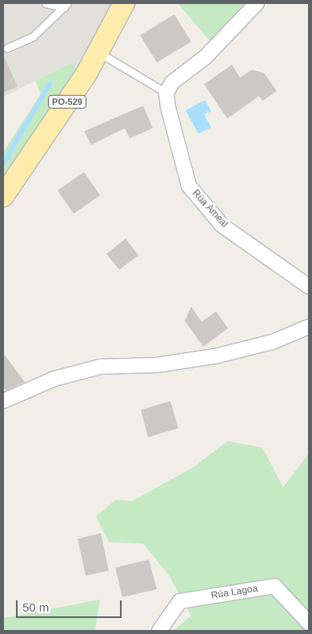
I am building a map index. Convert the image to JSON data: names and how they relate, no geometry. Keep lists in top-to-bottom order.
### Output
{
  "streets": {
    "main road": ["PO-529"],
    "street": ["Rúa Ameal", "Rúa Lagoa"]
  },
  "scale_bar": "50 m"
}
